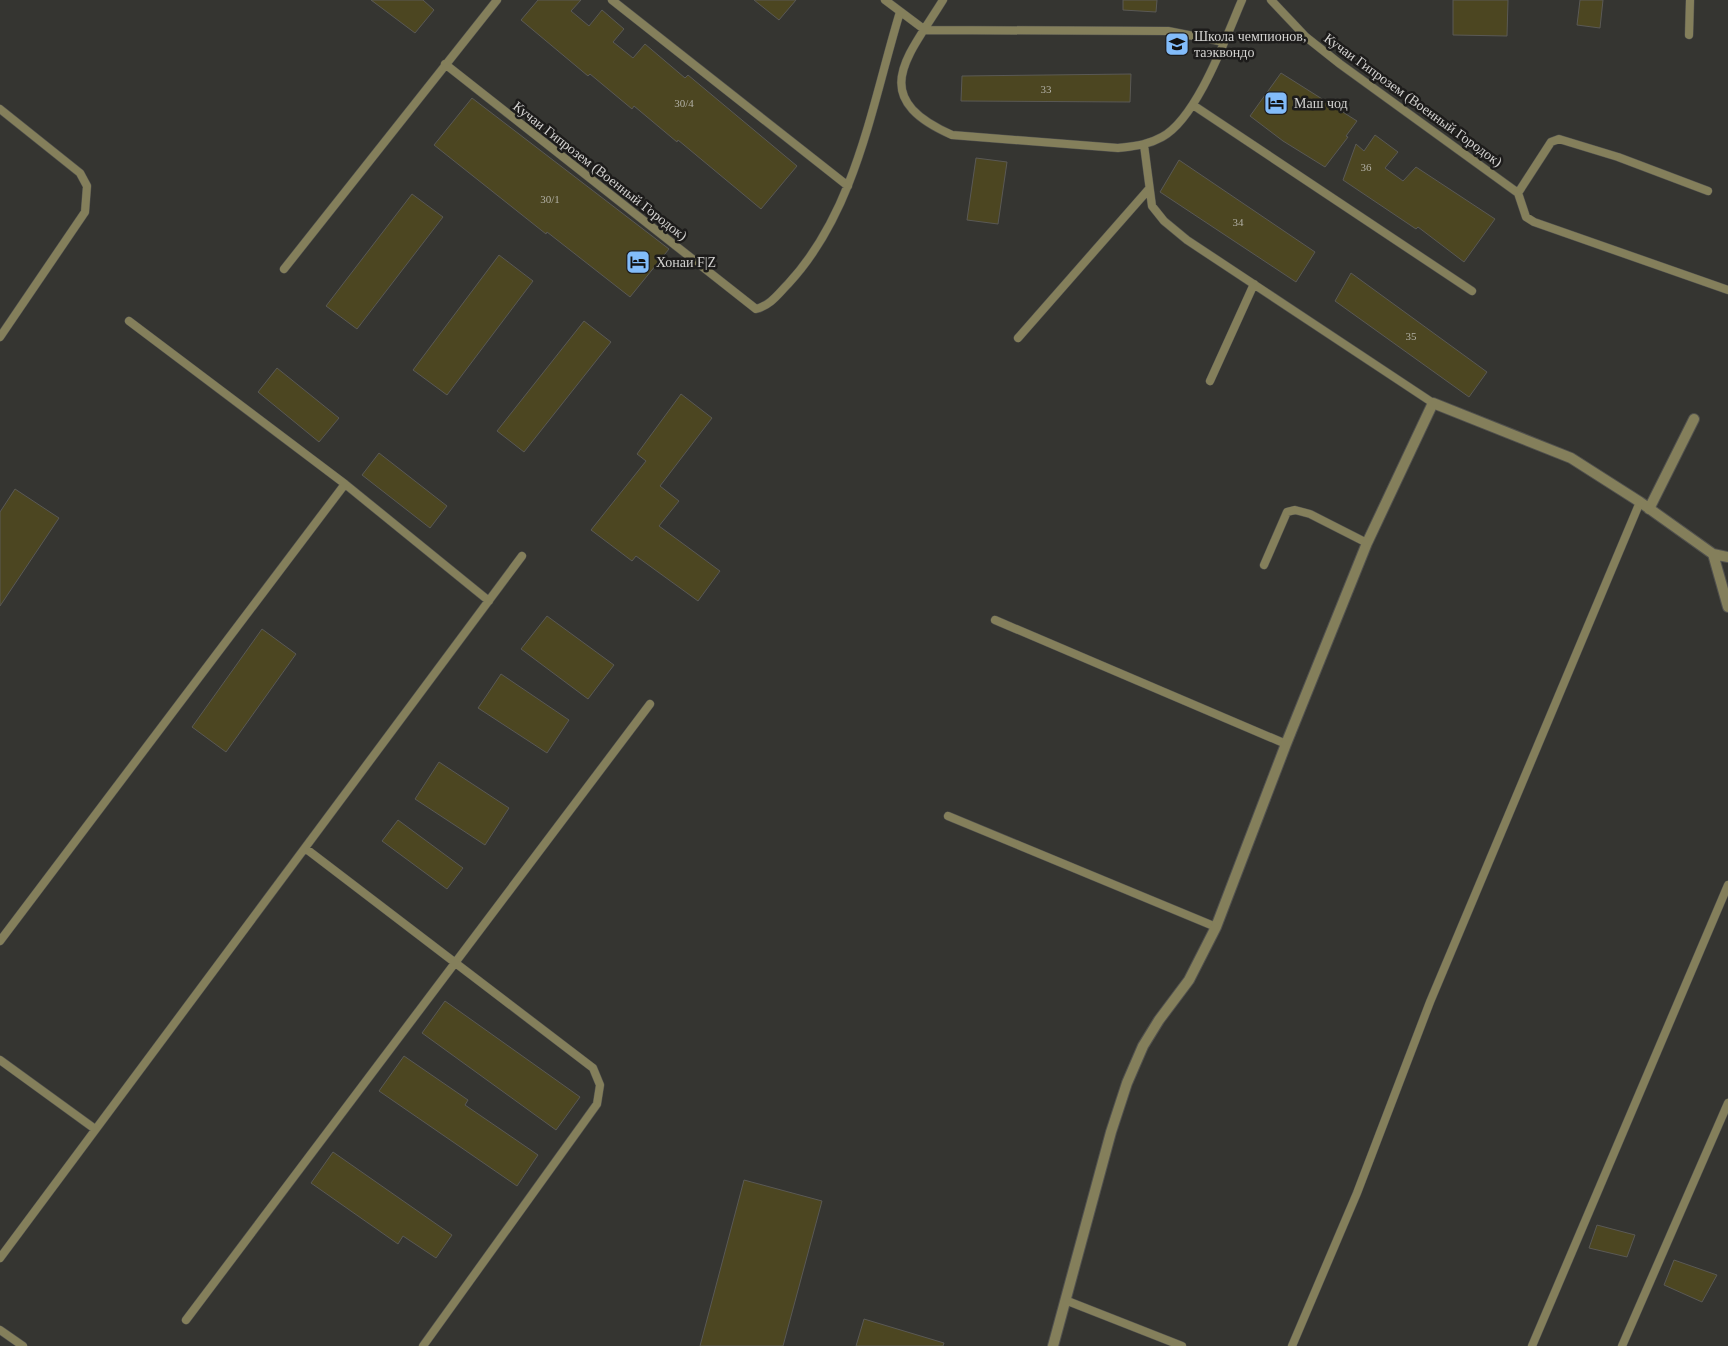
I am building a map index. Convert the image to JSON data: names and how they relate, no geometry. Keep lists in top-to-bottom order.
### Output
{
  "streets": {
    "lane": ["Кучаи Гипрозем (Военный Городок)"]
  },
  "places": {
    "school or university": ["Школа чемпионов, таэквондо"],
    "hotel": ["Маш чод", "Хонаи F|Z"]
  },
  "house_numbers": [
    "33",
    "30/4",
    "36",
    "30/1",
    "34",
    "35"
  ]
}
